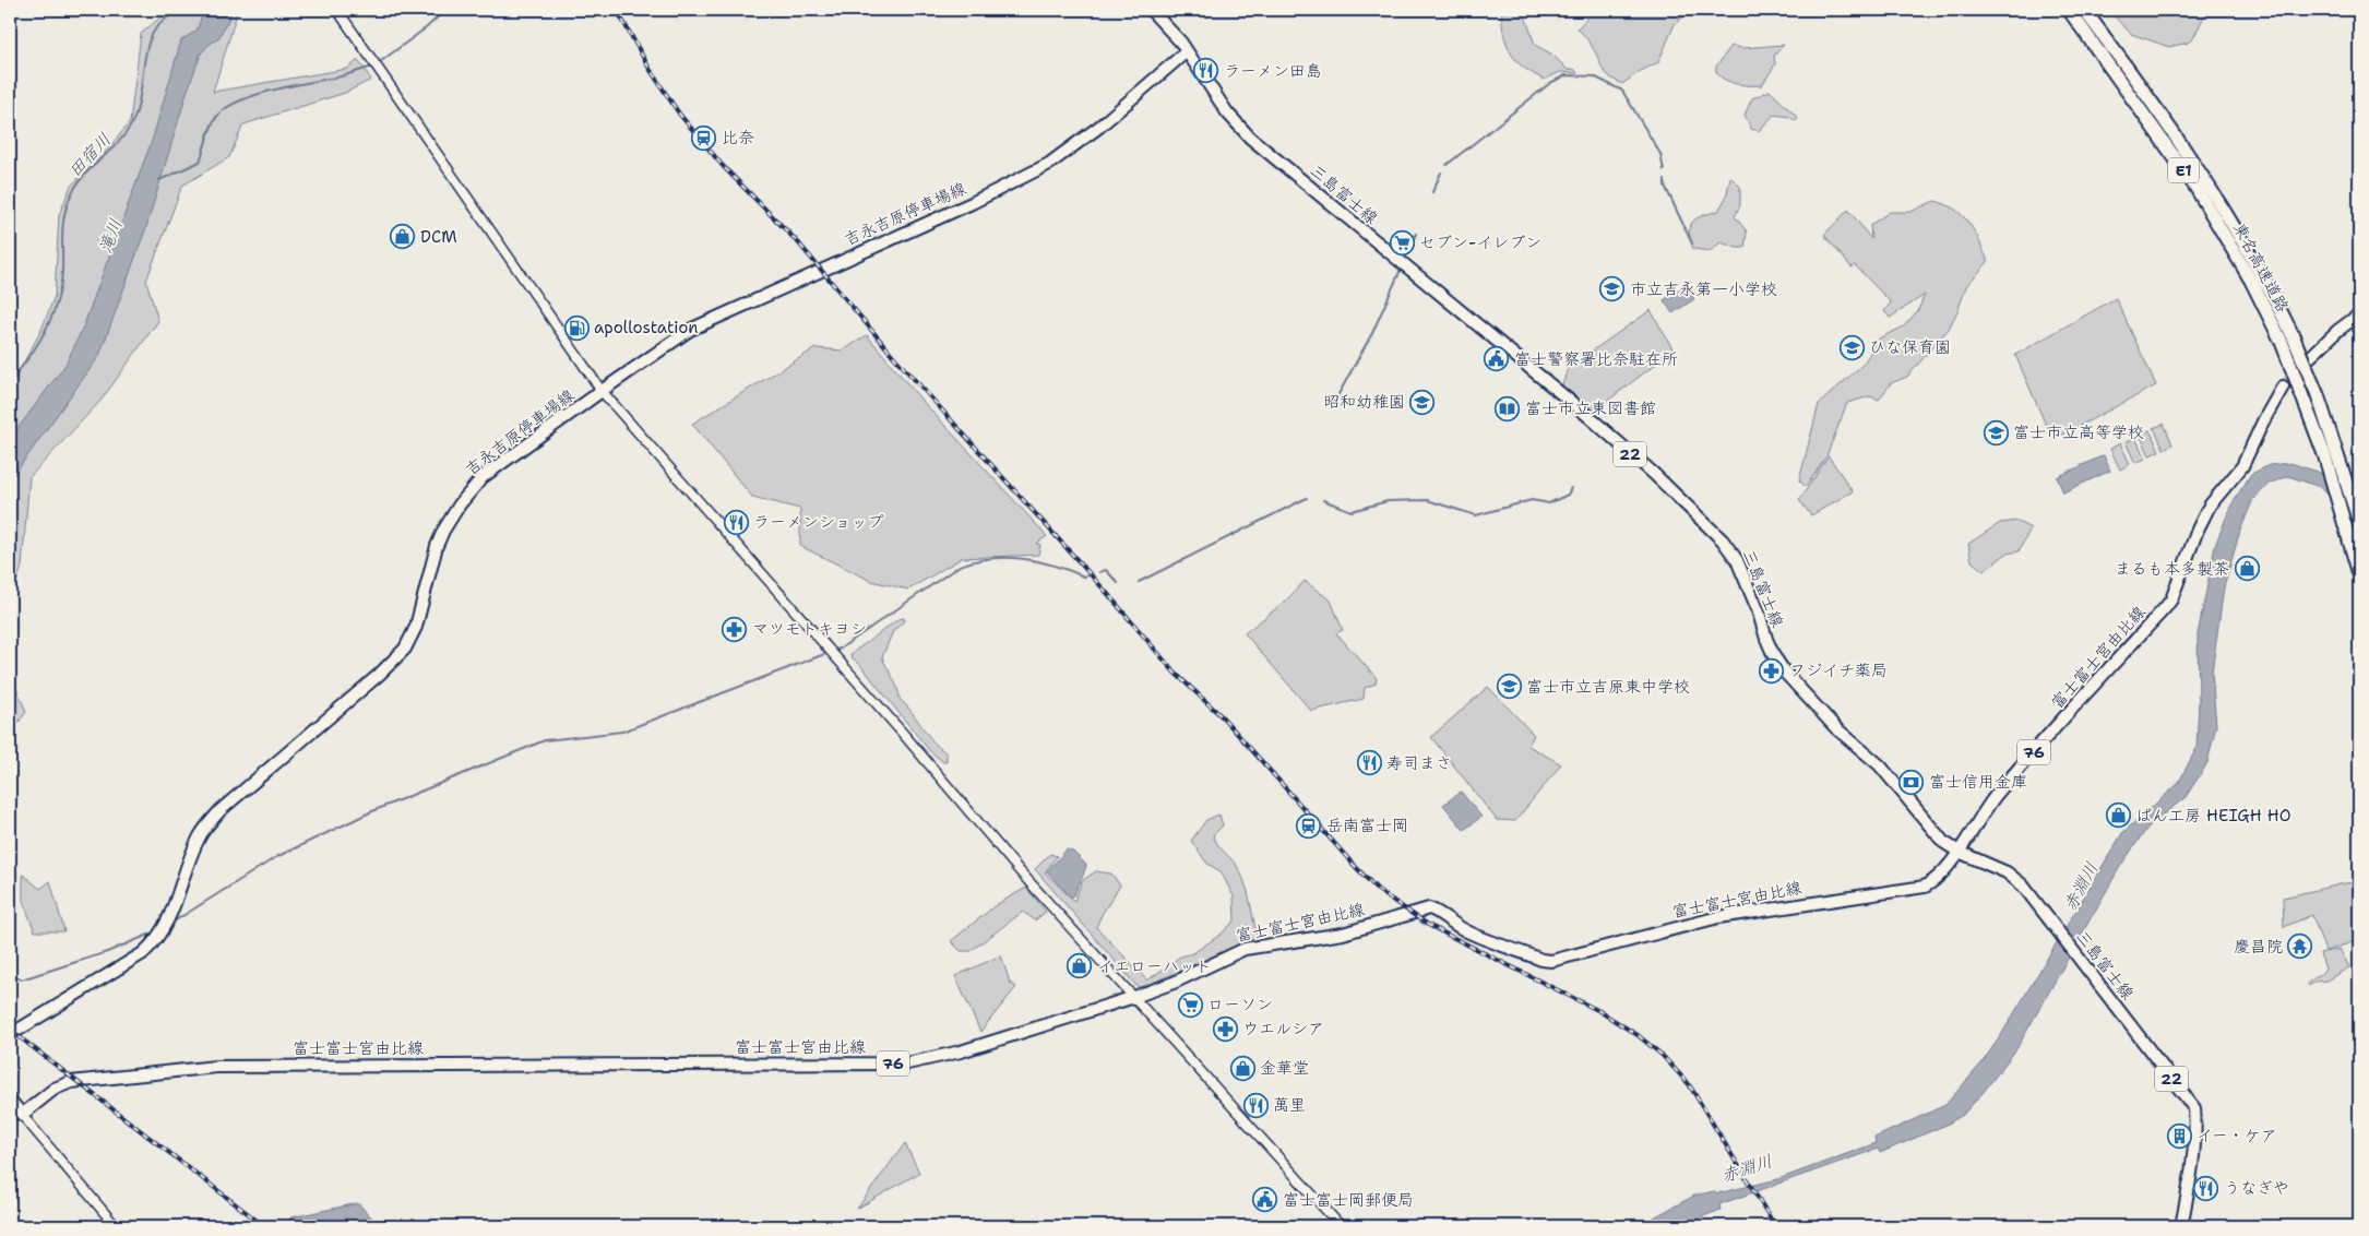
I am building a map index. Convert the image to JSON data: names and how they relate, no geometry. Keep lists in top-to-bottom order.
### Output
{
  "streets": {
    "highway": ["E1", "東名高速道路"],
    "main road": [
      "三島富士線",
      "吉永吉原停車場線",
      "22",
      "富士富士宮由比線",
      "76"
    ]
  },
  "crossings": [
    ["三島富士線", "吉永吉原停車場線"],
    ["三島富士線", "富士富士宮由比線"]
  ],
  "water": ["田宿川", "滝川", "赤淵川"],
  "places": {
    "restaurant": [
      "ラーメン田島",
      "ラーメンショップ",
      "寿司まさ",
      "萬里",
      "うなぎや"
    ],
    "station": ["比奈", "岳南富士岡"],
    "shop": [
      "DCM",
      "まるも本多製茶",
      "ぱん工房 HEIGH HO",
      "イエローハット",
      "金華堂"
    ],
    "supermarket": ["セブン-イレブン", "ローソン"],
    "school or university": [
      "市立吉永第一小学校",
      "ひな保育園",
      "昭和幼稚園",
      "富士市立高等学校",
      "富士市立吉原東中学校"
    ],
    "fuel station": ["apollostation"],
    "public building": ["富士警察署比奈駐在所", "富士富士岡郵便局"],
    "library": ["富士市立東図書館"],
    "pharmacy": ["マツモトキヨシ", "フジイチ薬局", "ウエルシア"],
    "bank": ["富士信用金庫"],
    "temple": ["慶昌院"],
    "building": ["イー・ケア"]
  }
}
